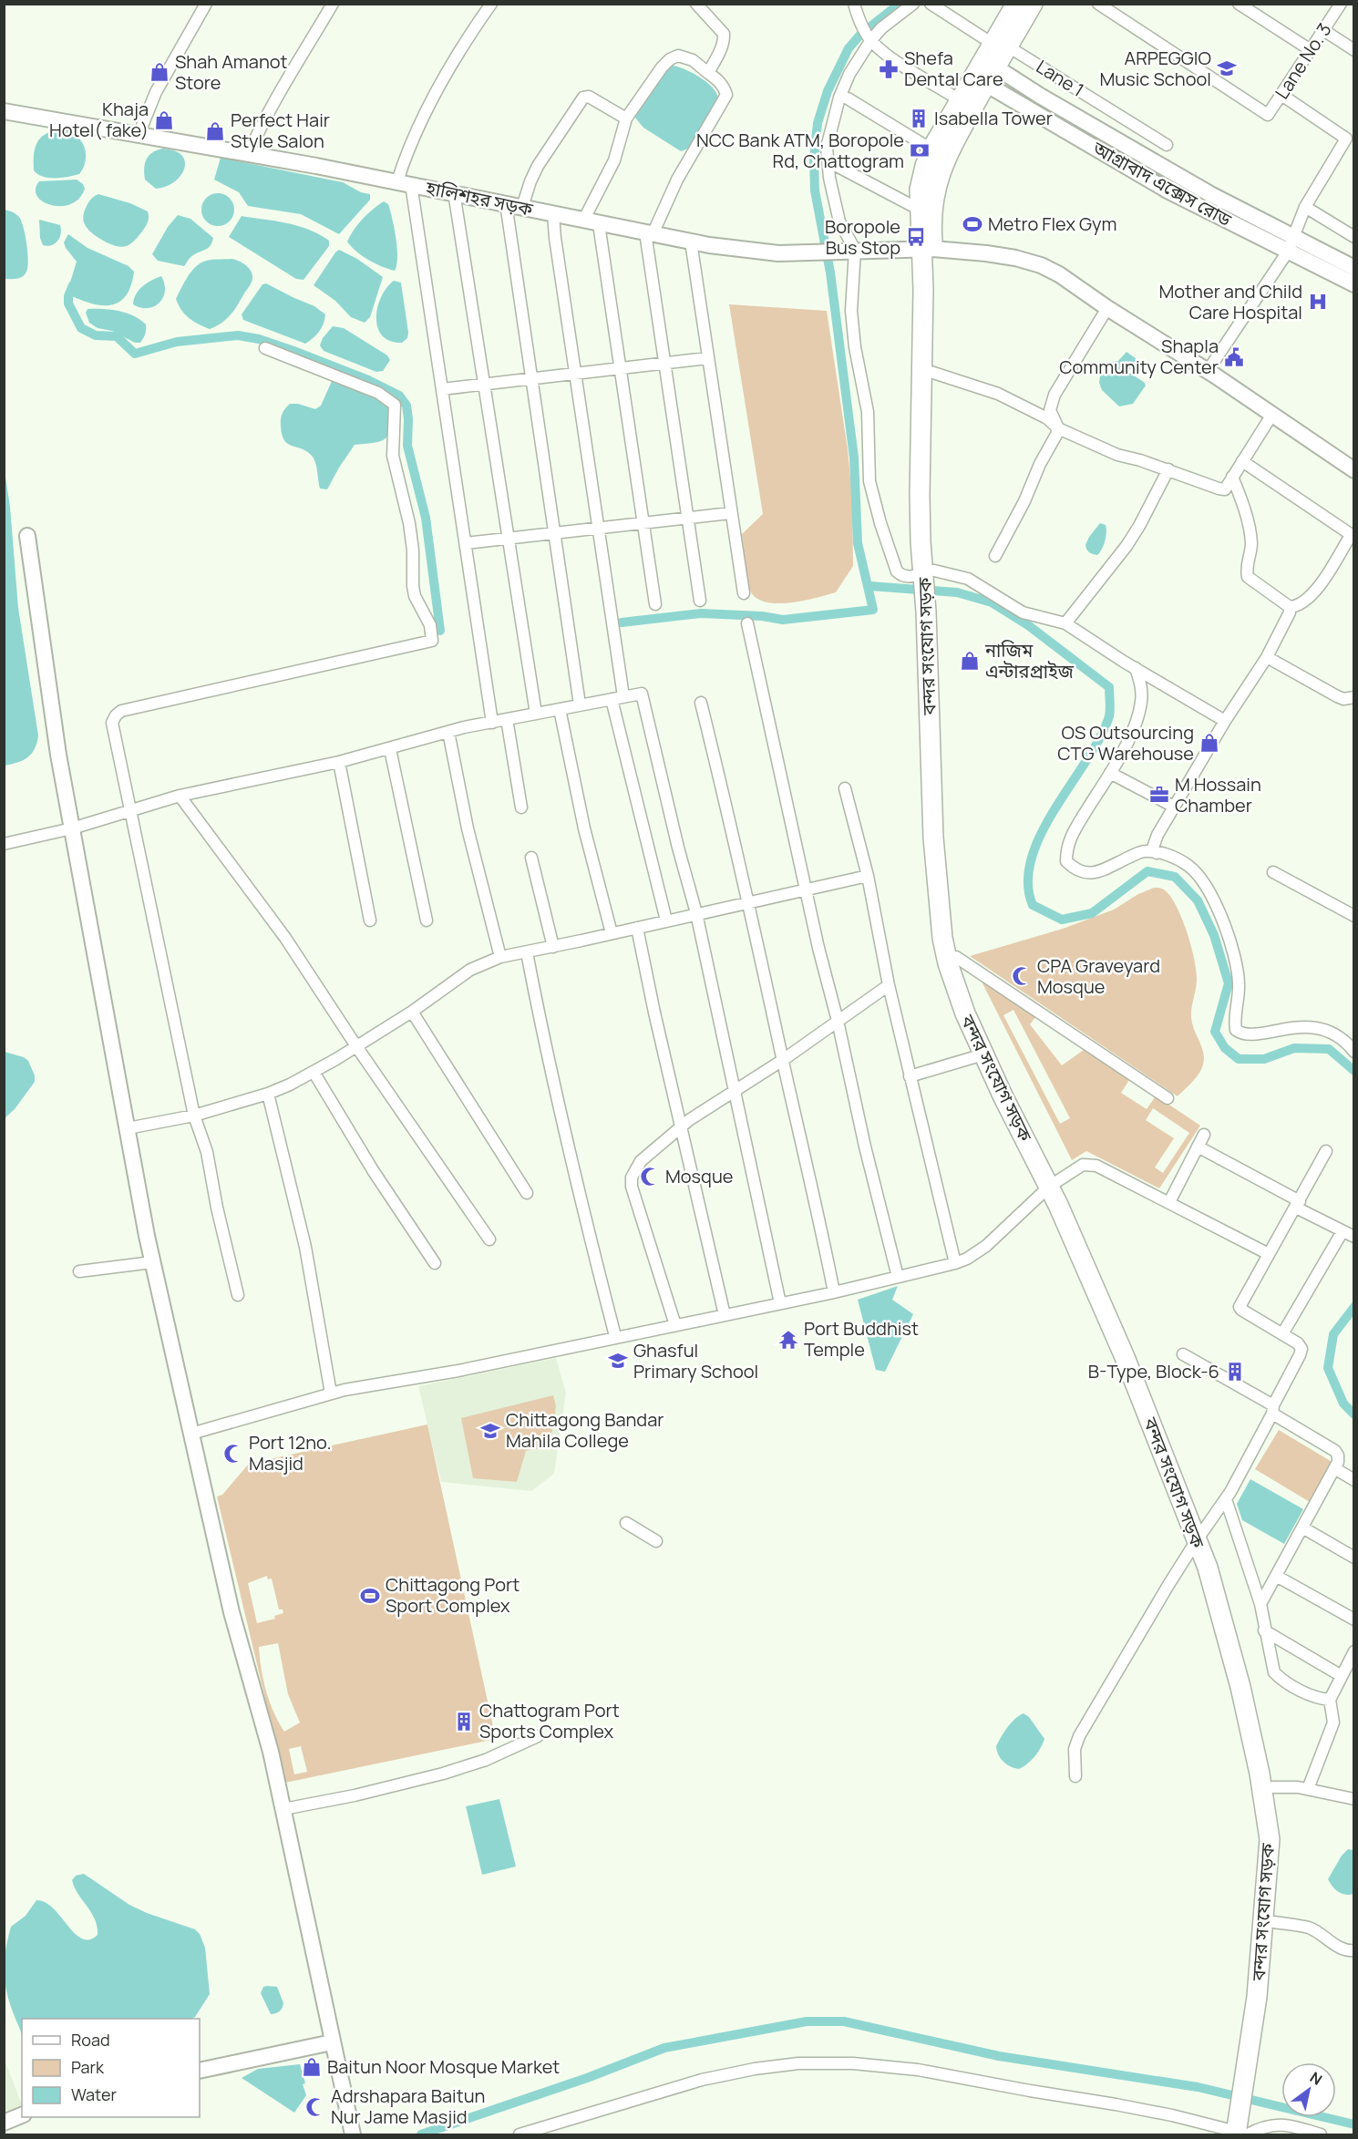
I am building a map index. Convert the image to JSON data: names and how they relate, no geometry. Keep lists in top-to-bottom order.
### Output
{
  "streets": {
    "highway": ["বন্দর সংযোগ সড়ক"],
    "street": [
      "Lane No. 3",
      "Lane 1",
      "আগ্রাবাদ এক্সেস রোড",
      "হালিশহর সড়ক"
    ]
  },
  "crossings": [
    ["Lane 1", "বন্দর সংযোগ সড়ক"],
    ["আগ্রাবাদ এক্সেস রোড", "বন্দর সংযোগ সড়ক"],
    ["হালিশহর সড়ক", "বন্দর সংযোগ সড়ক"]
  ],
  "places": {
    "school or university": ["ARPEGGIO Music School", "Ghasful Primary School", "Chittagong Bandar Mahila College"],
    "pharmacy": ["Shefa Dental Care"],
    "shop": [
      "Shah Amanot Store",
      "Khaja Hotel( fake)",
      "Perfect Hair Style Salon",
      "নাজিম এন্টারপ্রাইজ",
      "OS Outsourcing CTG Warehouse",
      "Baitun Noor Mosque Market"
    ],
    "building": ["Isabella Tower", "B-Type, Block-6", "Chattogram Port Sports Complex"],
    "bank": ["NCC Bank ATM, Boropole Rd, Chattogram"],
    "sports": ["Metro Flex Gym", "Chittagong Port Sport Complex"],
    "bus stop": ["Boropole Bus Stop"],
    "hospital": ["Mother and Child Care Hospital"],
    "public building": ["Shapla Community Center"],
    "office": ["M Hossain Chamber"],
    "mosque": [
      "CPA Graveyard Mosque",
      "Mosque",
      "Port 12no. Masjid",
      "Adrshapara Baitun Nur Jame Masjid"
    ],
    "temple": ["Port Buddhist Temple"]
  },
  "legend": ["Road", "Park", "Water"],
  "north": "top right"
}
